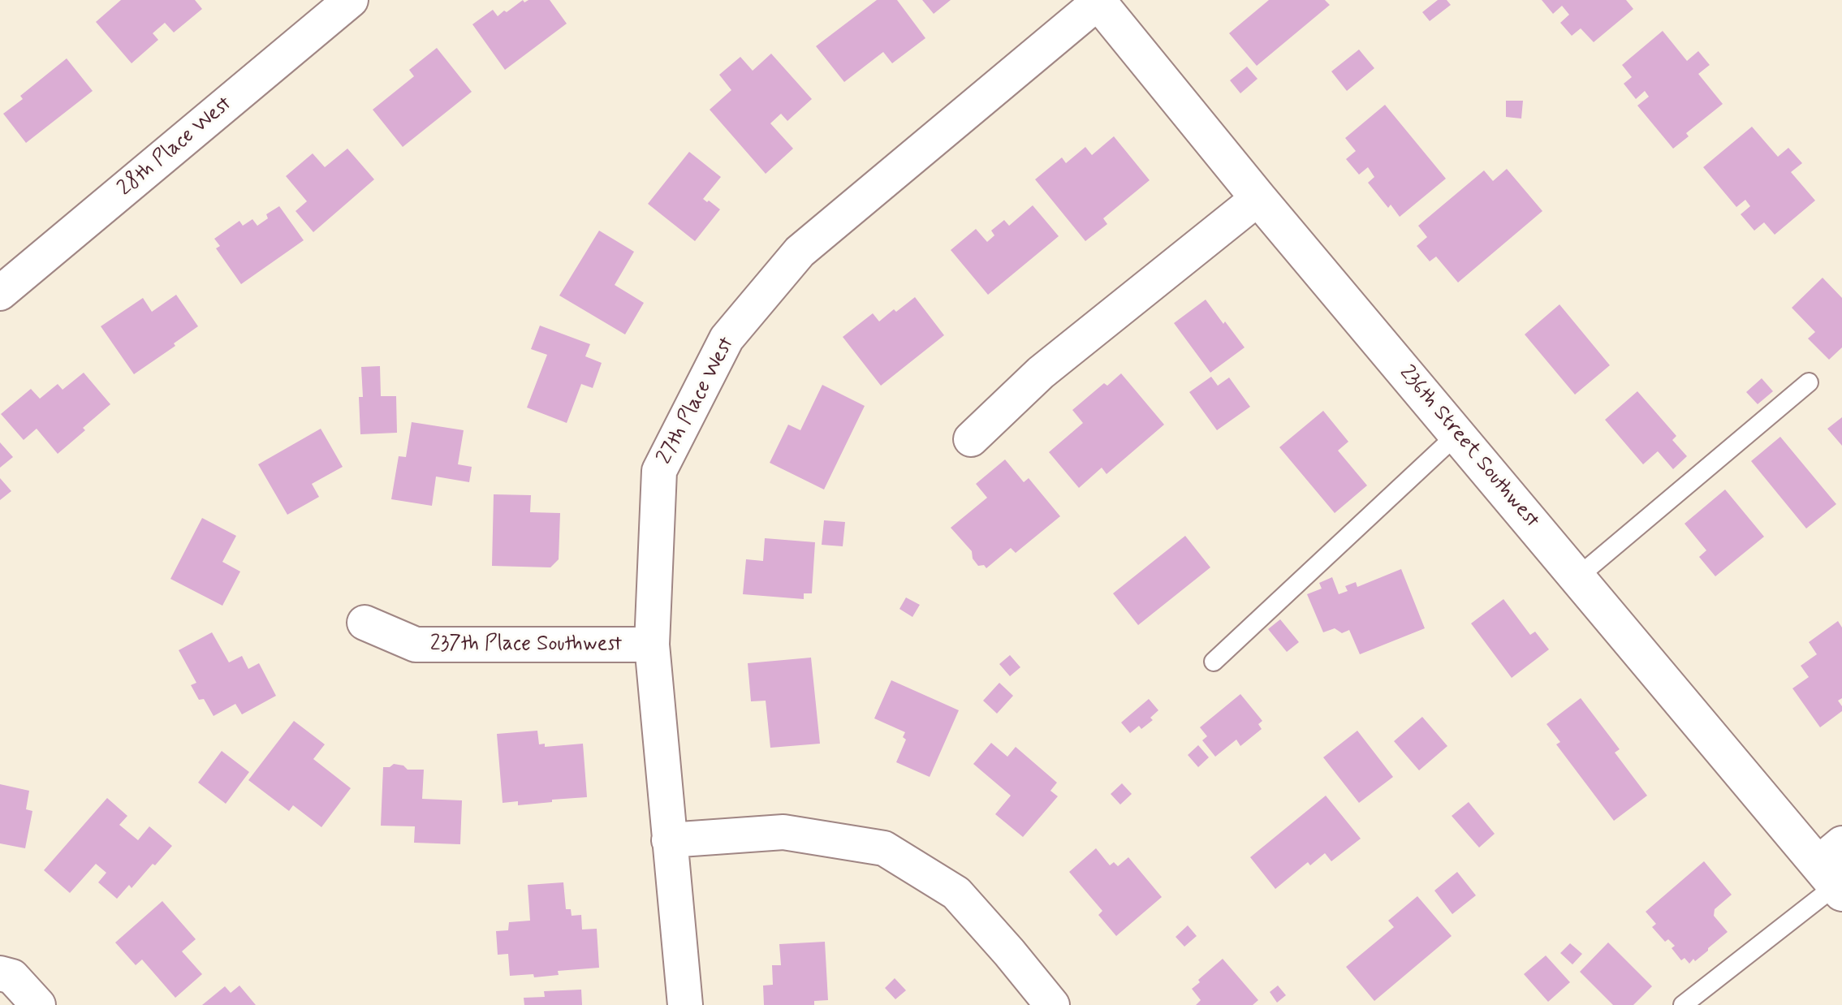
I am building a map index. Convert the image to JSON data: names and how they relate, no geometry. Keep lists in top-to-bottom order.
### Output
{
  "streets": {
    "street": [
      "28th Place West",
      "27th Place West",
      "236th Street Southwest",
      "237th Place Southwest"
    ]
  },
  "crossings": [
    ["27th Place West", "236th Street Southwest"],
    ["27th Place West", "237th Place Southwest"]
  ]
}
